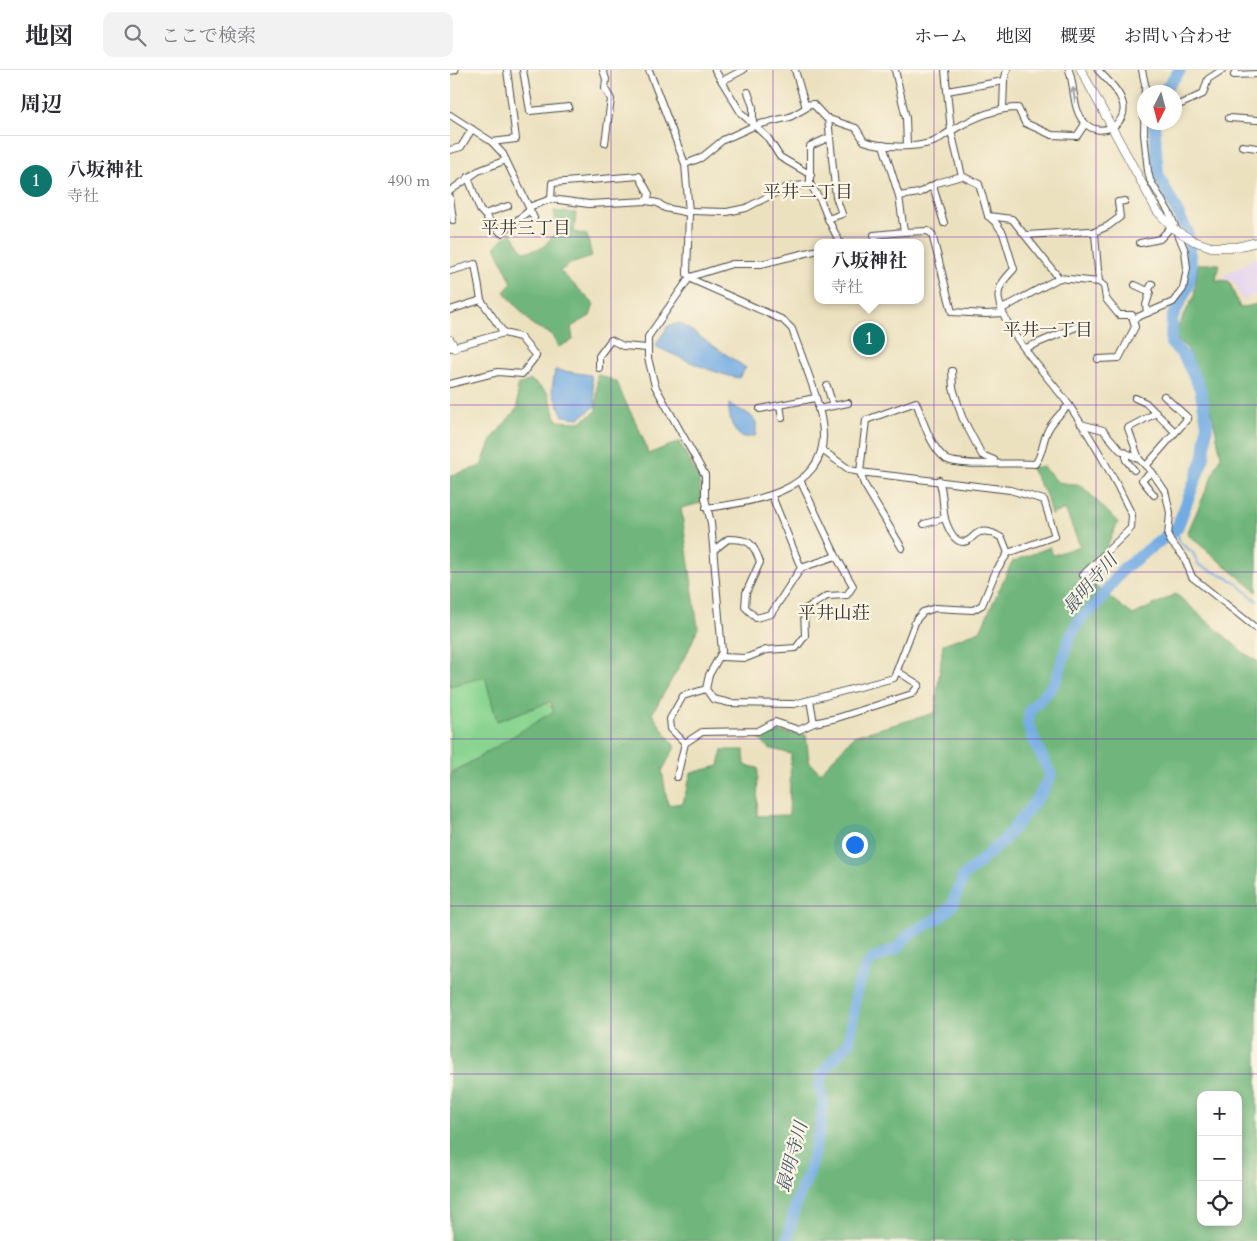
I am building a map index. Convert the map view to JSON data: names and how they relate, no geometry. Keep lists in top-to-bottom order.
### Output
{
  "districts": [
    "平井二丁目",
    "平井三丁目",
    "平井一丁目",
    "平井山荘"
  ],
  "water": ["最明寺川"],
  "north": "bottom",
  "page": {
    "header": "地図",
    "search": "ここで検索",
    "nav": [
      "ホーム",
      "地図",
      "概要",
      "お問い合わせ"
    ],
    "heading": "周辺",
    "list": [
      {
        "mark": "1",
        "name": "八坂神社",
        "note": "寺社",
        "value": "490 m"
      }
    ],
    "popup": ["八坂神社", "寺社"],
    "pins": "1",
    "map_buttons": ["+", "−"]
  }
}
